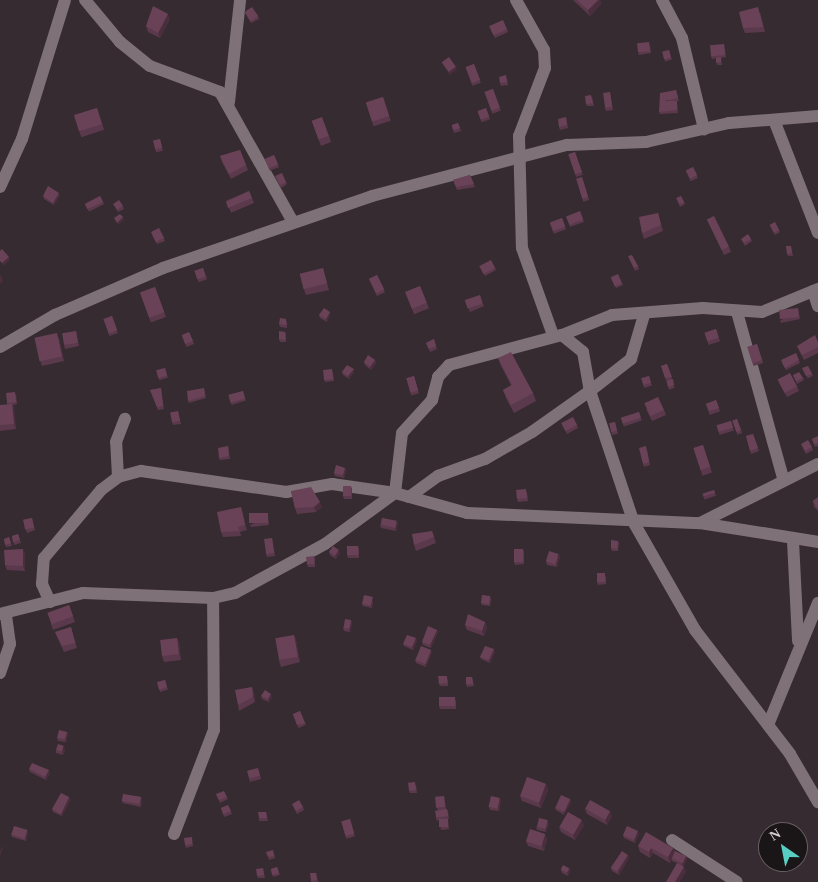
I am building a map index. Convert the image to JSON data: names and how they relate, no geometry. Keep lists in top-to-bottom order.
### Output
{
  "north": "top left"
}
